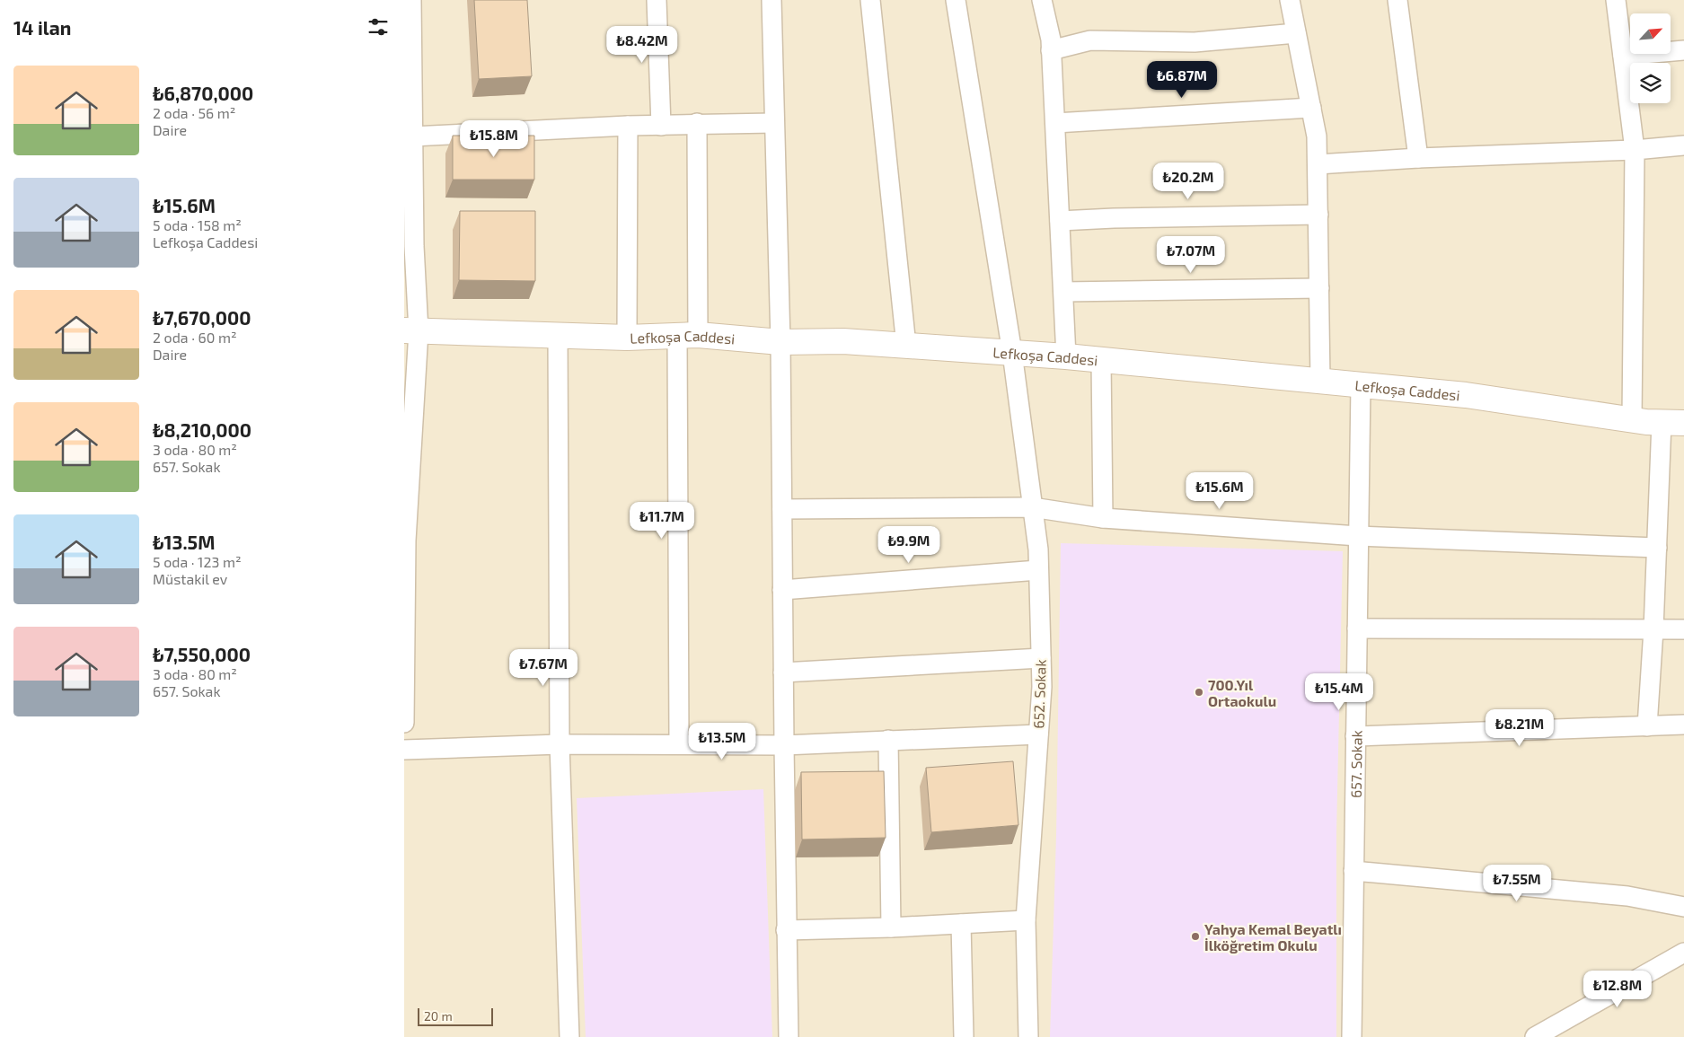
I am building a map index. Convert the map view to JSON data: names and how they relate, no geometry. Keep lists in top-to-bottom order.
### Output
{
  "streets": {
    "street": ["Lefkoşa Caddesi", "652. Sokak", "657. Sokak"]
  },
  "crossings": [
    ["Lefkoşa Caddesi", "652. Sokak"],
    ["Lefkoşa Caddesi", "657. Sokak"]
  ],
  "places": ["700.Yıl Ortaokulu", "Yahya Kemal Beyatlı İlköğretim Okulu"],
  "scale_bar": "20 m",
  "north": "top right",
  "page": {
    "heading": "14 ilan",
    "price": [
      "₺8.42M",
      "₺6.87M",
      "₺15.8M",
      "₺20.2M",
      "₺7.07M",
      "₺15.6M",
      "₺11.7M",
      "₺9.9M",
      "₺7.67M",
      "₺15.4M",
      "₺8.21M",
      "₺13.5M",
      "₺7.55M",
      "₺12.8M"
    ],
    "list": [
      {
        "name": "₺6,870,000",
        "note": "2 oda · 56 m² · Daire"
      },
      {
        "name": "₺15.6M",
        "note": "5 oda · 158 m² · Lefkoşa Caddesi"
      },
      {
        "name": "₺7,670,000",
        "note": "2 oda · 60 m² · Daire"
      },
      {
        "name": "₺8,210,000",
        "note": "3 oda · 80 m² · 657. Sokak"
      },
      {
        "name": "₺13.5M",
        "note": "5 oda · 123 m² · Müstakil ev"
      },
      {
        "name": "₺7,550,000",
        "note": "3 oda · 80 m² · 657. Sokak"
      }
    ],
    "scale": "20 m"
  }
}
